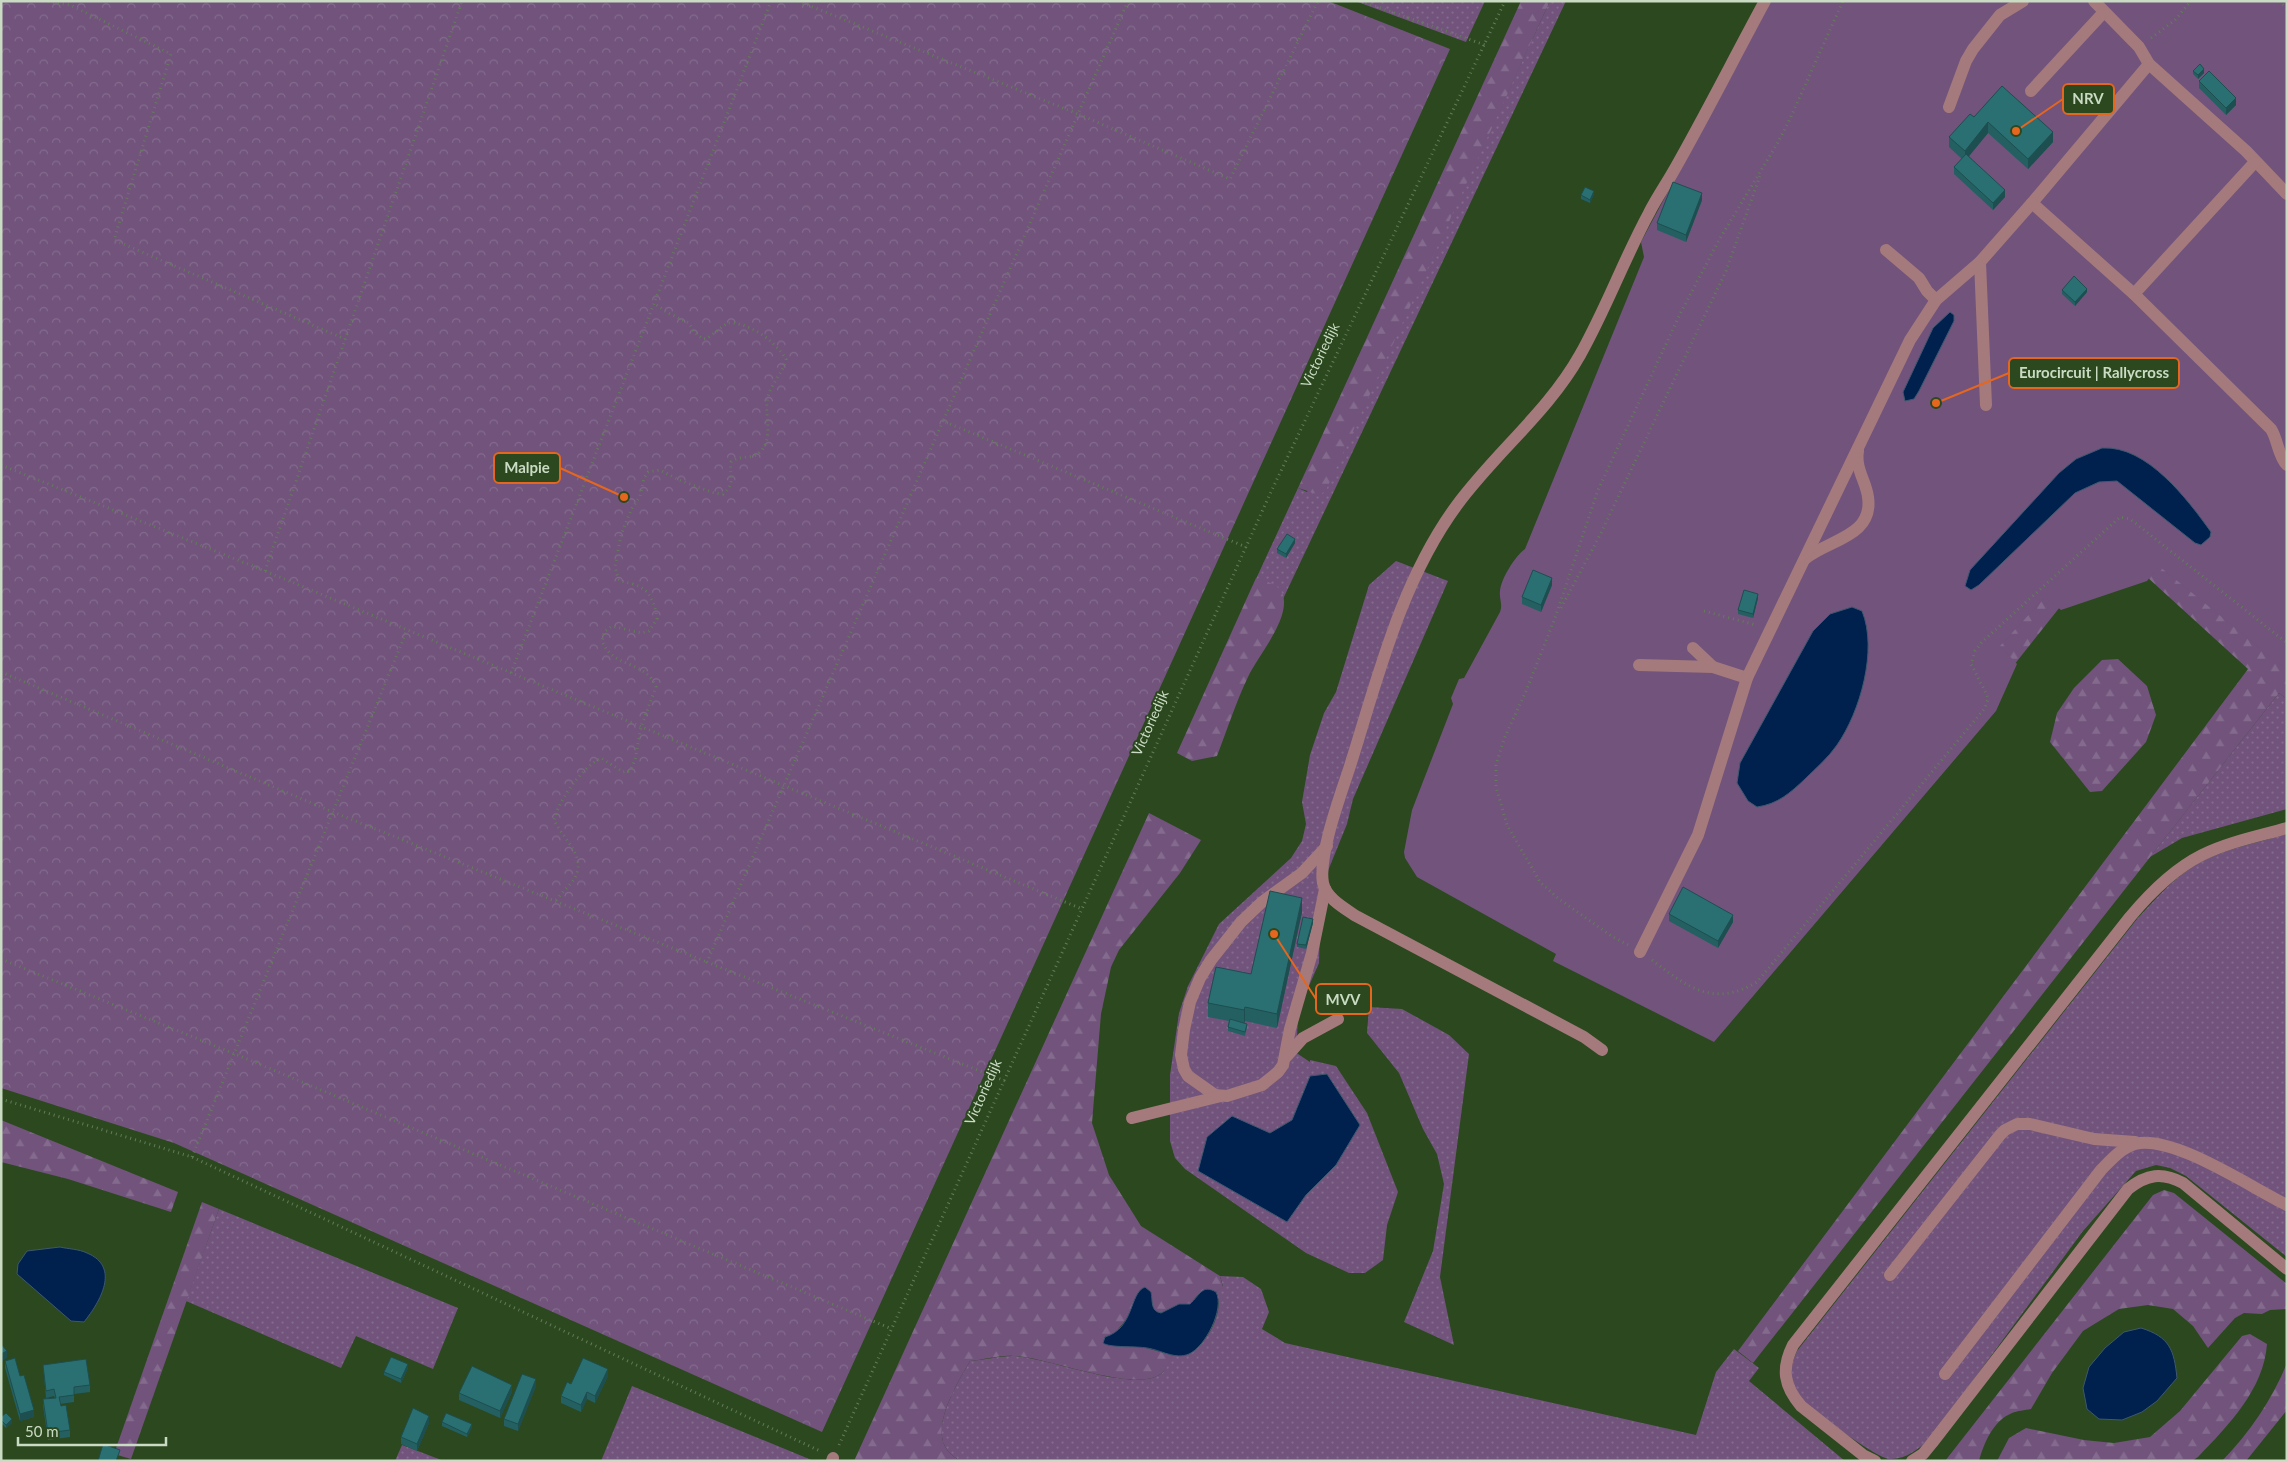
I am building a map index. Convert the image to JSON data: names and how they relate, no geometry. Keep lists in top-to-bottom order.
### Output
{
  "streets": {
    "path": ["Victoriedijk"]
  },
  "places": [
    "NRV",
    "Eurocircuit | Rallycross",
    "Malpie",
    "MVV"
  ],
  "scale_bar": "50 m"
}
